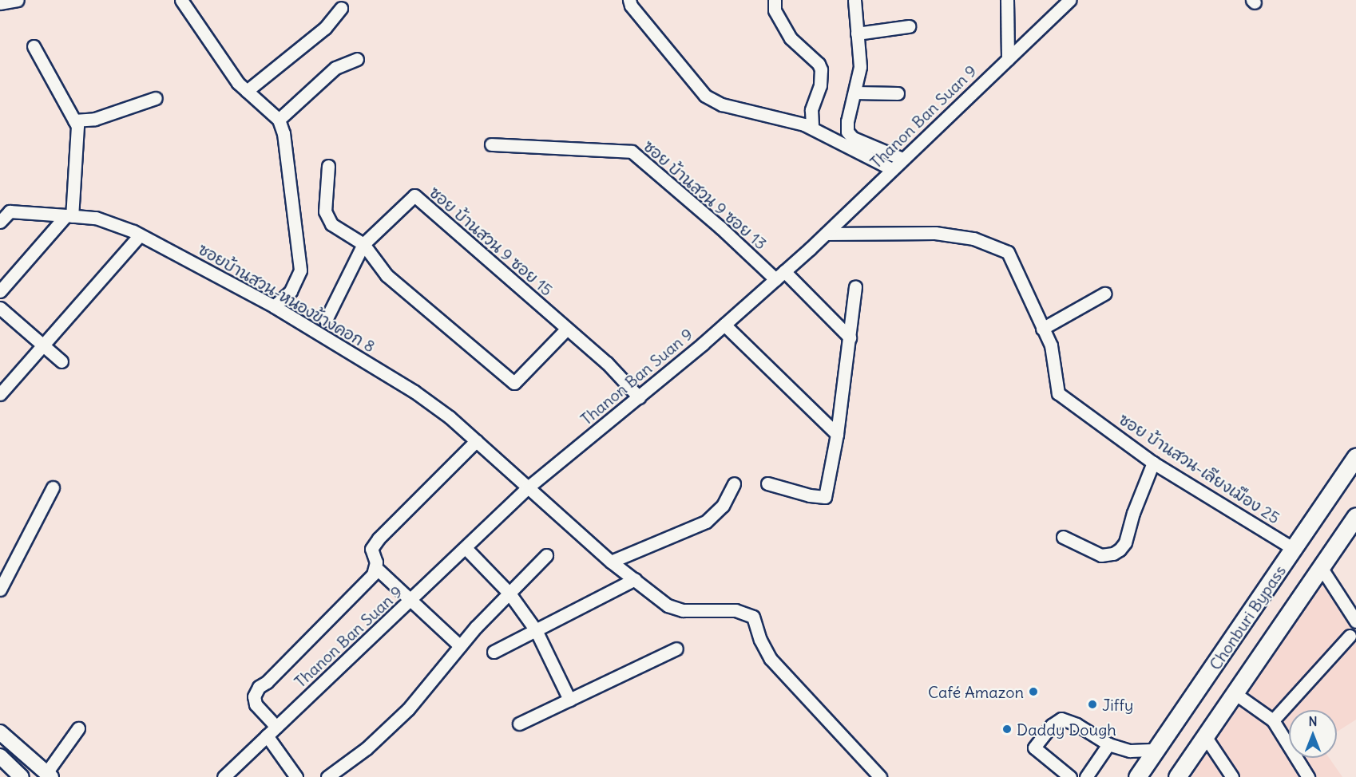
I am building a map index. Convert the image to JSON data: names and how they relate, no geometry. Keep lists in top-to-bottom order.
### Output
{
  "streets": {
    "highway": ["Chonburi Bypass"],
    "street": [
      "Thanon Ban Suan 9",
      "ซอย บ้านสวน 9 ซอย 13",
      "ซอย บ้านสวน 9 ซอย 15",
      "ซอยบ้านสวน-หนองข้างคอก 8",
      "ซอย บ้านสวน-เลียงเมือง 25"
    ]
  },
  "crossings": [
    ["Thanon Ban Suan 9", "ซอย บ้านสวน 9 ซอย 13"],
    ["Thanon Ban Suan 9", "ซอย บ้านสวน 9 ซอย 15"],
    ["Thanon Ban Suan 9", "ซอยบ้านสวน-หนองข้างคอก 8"],
    ["Thanon Ban Suan 9", "ซอย บ้านสวน-เลียงเมือง 25"],
    ["ซอย บ้านสวน-เลียงเมือง 25", "Chonburi Bypass"]
  ],
  "places": ["Café Amazon", "Jiffy", "Daddy Dough"],
  "north": "top"
}
